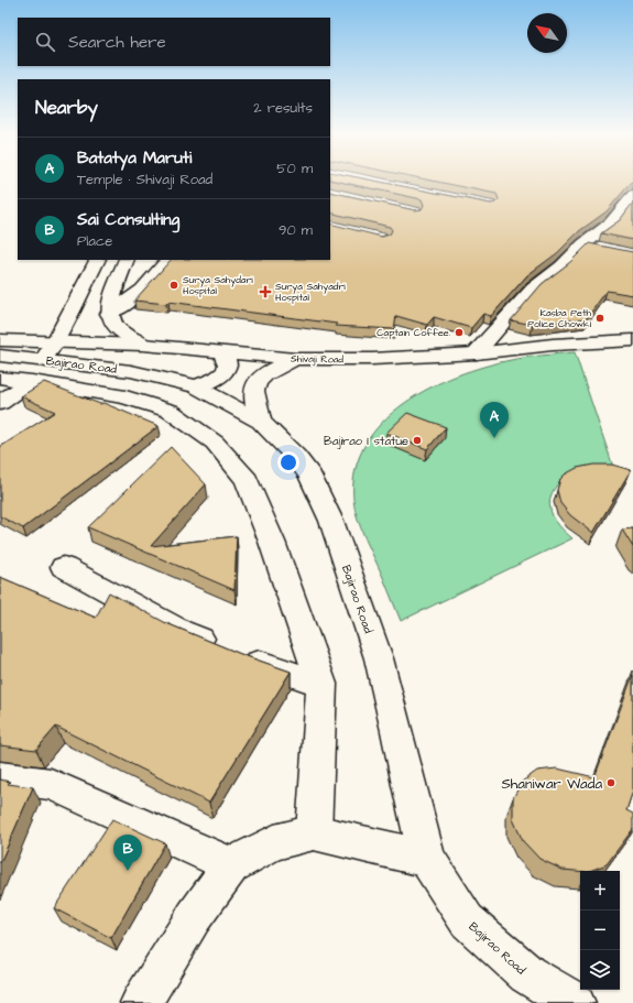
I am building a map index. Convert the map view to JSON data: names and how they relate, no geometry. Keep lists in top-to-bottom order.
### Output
{
  "streets": {
    "main road": ["Shivaji Road", "Bajirao Road"]
  },
  "crossings": [
    ["Shivaji Road", "Bajirao Road"]
  ],
  "places": {
    "other": [
      "Surya Sahydari Hospital",
      "Kasba Peth Police Chowki",
      "Captain Coffee.",
      "Bajirao I statue",
      "Shaniwar Wada"
    ],
    "health": ["Surya Sahyadri Hospital"]
  },
  "north": "top left",
  "page": {
    "search": "Search here",
    "heading": ["Nearby", "2 results"],
    "list": [
      {
        "mark": "A",
        "name": "Batatya Maruti",
        "note": "Temple · Shivaji Road",
        "value": "50 m"
      },
      {
        "mark": "B",
        "name": "Sai Consulting",
        "note": "Place",
        "value": "90 m"
      }
    ],
    "pins": ["A", "B"],
    "map_buttons": ["+", "−"]
  }
}
